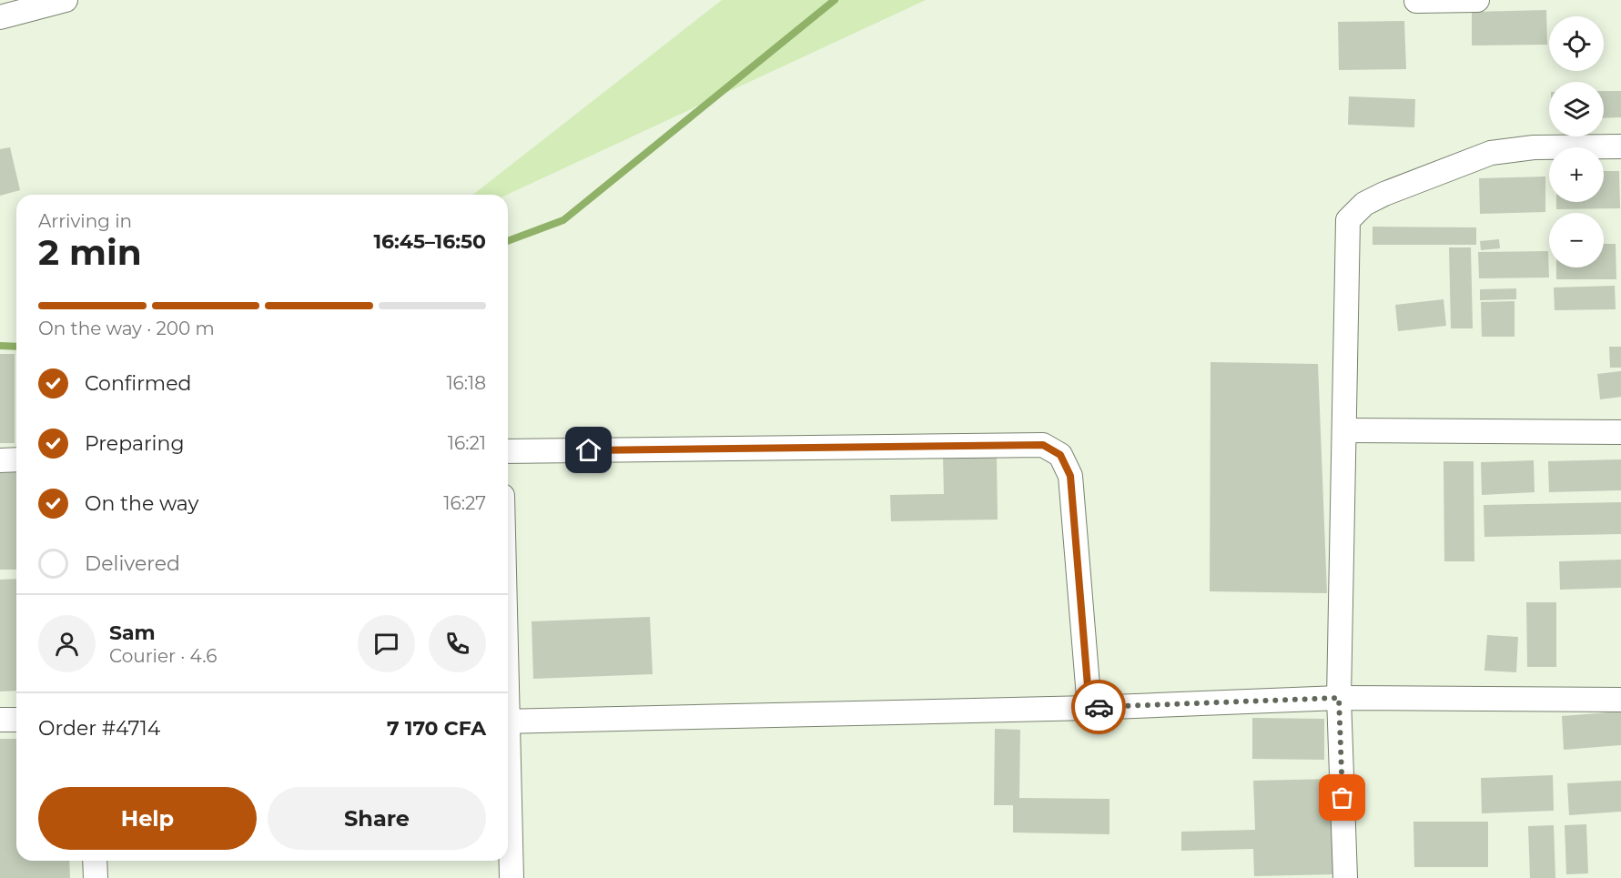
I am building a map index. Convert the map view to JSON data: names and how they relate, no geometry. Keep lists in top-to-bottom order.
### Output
{
  "page": {
    "map_buttons": ["+", "−"],
    "heading": ["2 min", "Arriving in", "16:45–16:50"],
    "panel": [
      "Sam",
      "Courier · 4.6",
      "Order #4714",
      "7 170 CFA"
    ],
    "bar": "On the way · 200 m",
    "list": [
      ["Confirmed", "16:18"],
      ["Preparing", "16:21"],
      ["On the way", "16:27"],
      "Delivered"
    ],
    "buttons": ["Help", "Share"]
  }
}
